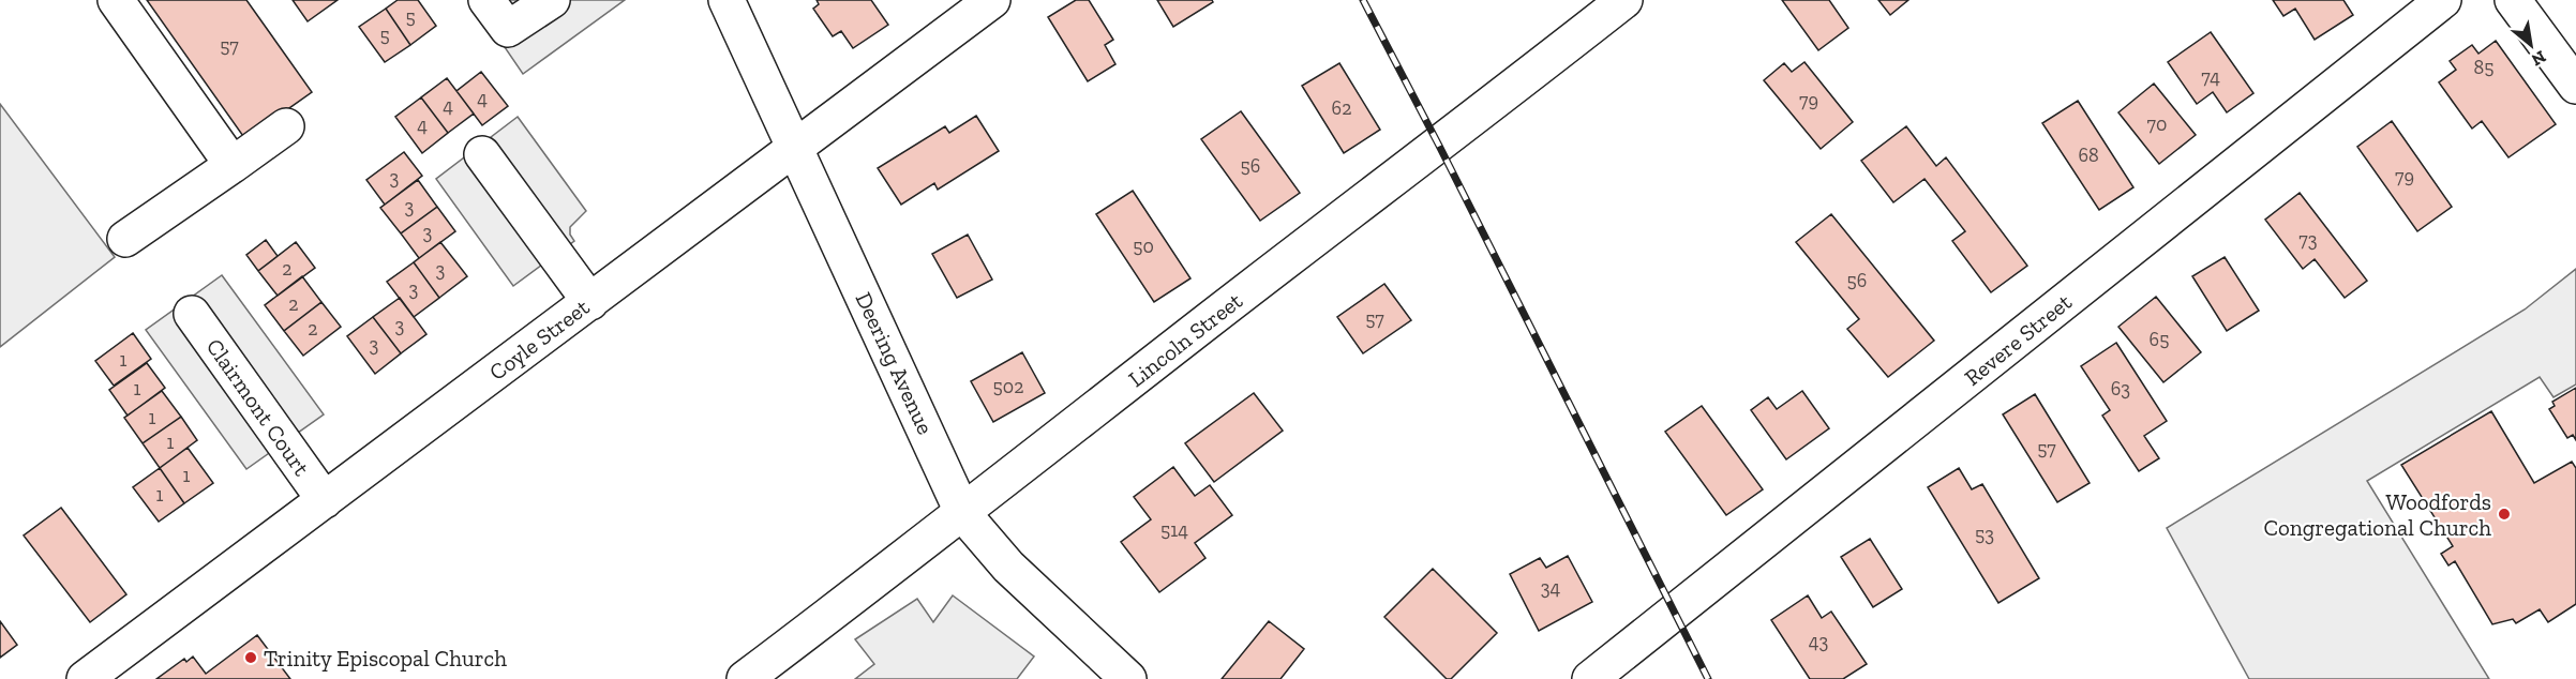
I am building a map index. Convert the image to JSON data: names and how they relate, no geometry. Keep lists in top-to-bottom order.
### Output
{
  "streets": {
    "street": [
      "Coyle Street",
      "Lincoln Street",
      "Revere Street",
      "Deering Avenue",
      "Clairmont Court"
    ]
  },
  "crossings": [
    ["Coyle Street", "Deering Avenue"],
    ["Coyle Street", "Clairmont Court"],
    ["Lincoln Street", "Deering Avenue"]
  ],
  "places": ["Woodfords Congregational Church", "Trinity Episcopal Church"],
  "house_numbers": [
    "5",
    "5",
    "57",
    "85",
    "74",
    "4",
    "79",
    "4",
    "62",
    "70",
    "4",
    "68",
    "56",
    "79",
    "3",
    "3",
    "3",
    "73",
    "50",
    "2",
    "3",
    "56",
    "3",
    "2",
    "57",
    "3",
    "2",
    "65",
    "3",
    "1",
    "502",
    "1",
    "63",
    "1",
    "1",
    "57",
    "1",
    "1",
    "514",
    "53",
    "34",
    "43"
  ],
  "north": "bottom right"
}
